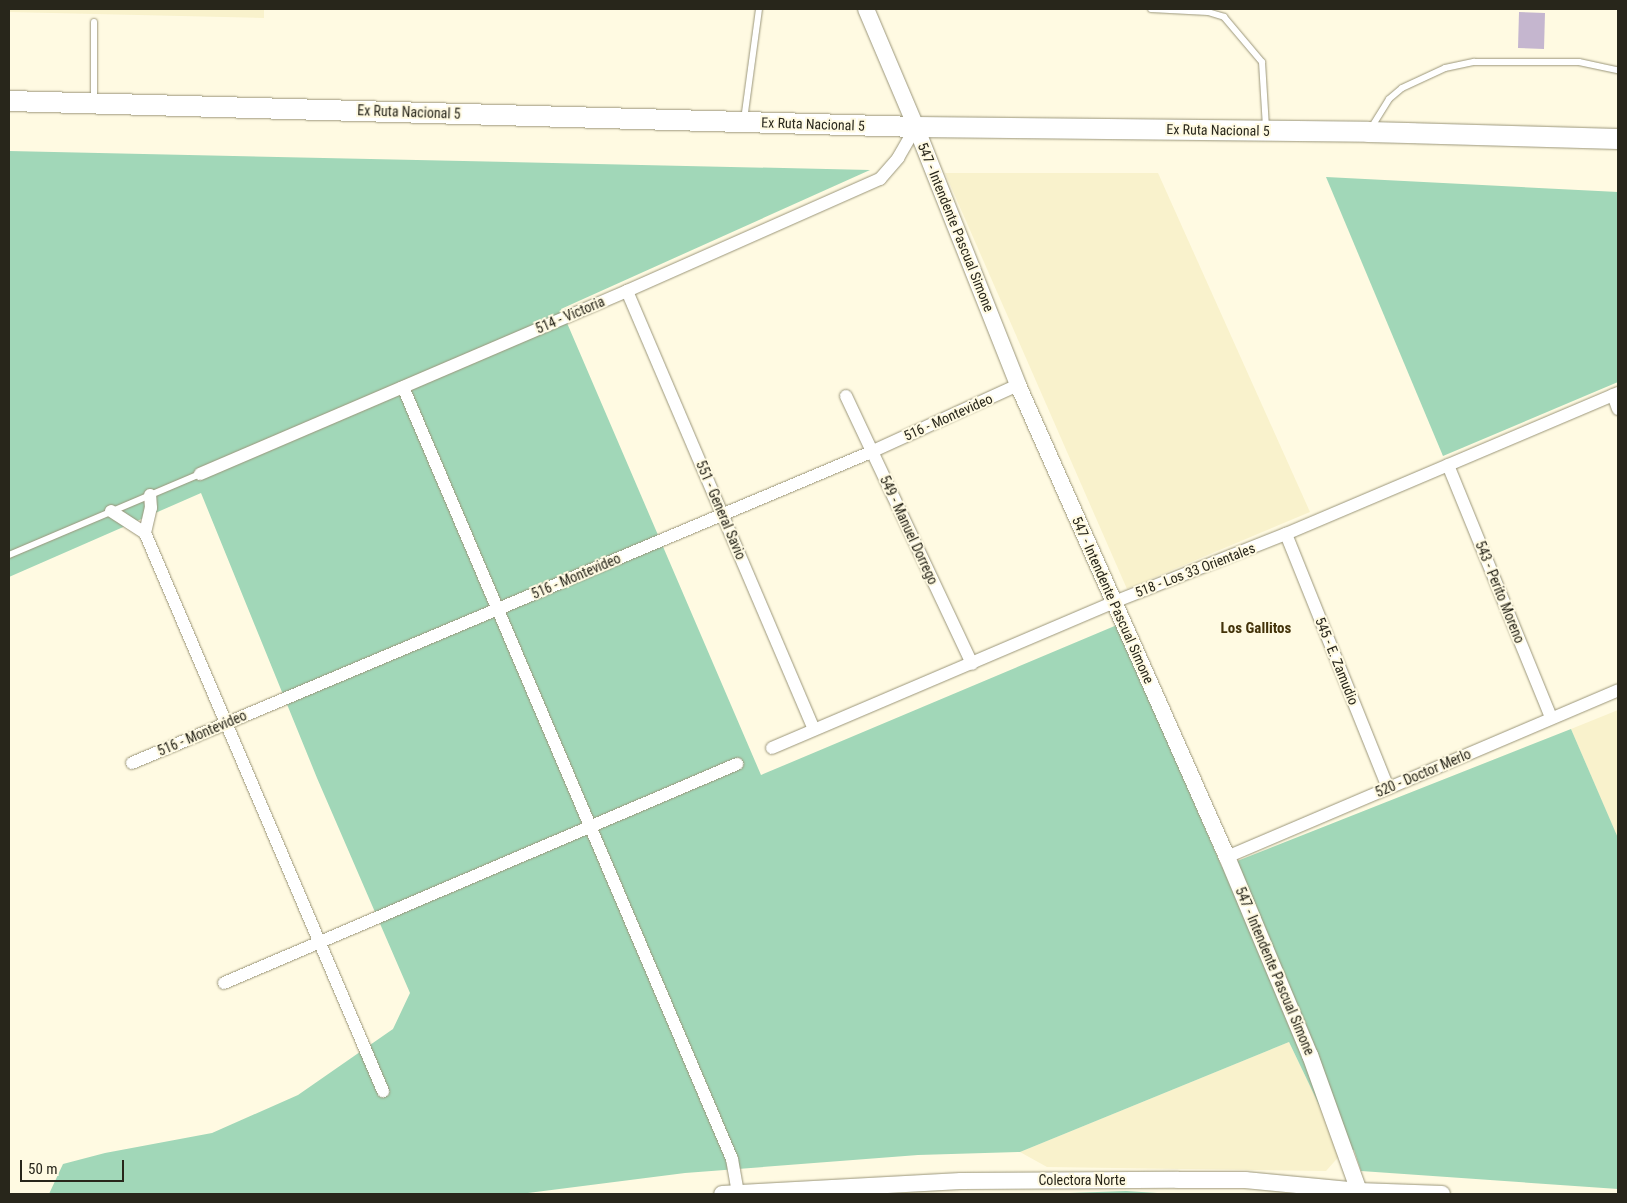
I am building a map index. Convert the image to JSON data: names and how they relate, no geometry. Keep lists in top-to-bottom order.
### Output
{
  "streets": {
    "main road": ["Ex Ruta Nacional 5"],
    "street": [
      "547 - Intendente Pascual Simone",
      "514 - Victoria",
      "516 - Montevideo",
      "551 - General Savio",
      "549 - Manuel Dorrego",
      "518 - Los 33 Orientales",
      "543 - Perito Moreno",
      "545 - E. Zamudio",
      "520 - Doctor Merlo",
      "Colectora Norte"
    ]
  },
  "crossings": [
    ["Ex Ruta Nacional 5", "547 - Intendente Pascual Simone"],
    ["Ex Ruta Nacional 5", "514 - Victoria"],
    ["547 - Intendente Pascual Simone", "514 - Victoria"],
    ["547 - Intendente Pascual Simone", "516 - Montevideo"],
    ["547 - Intendente Pascual Simone", "518 - Los 33 Orientales"],
    ["547 - Intendente Pascual Simone", "520 - Doctor Merlo"],
    ["547 - Intendente Pascual Simone", "Colectora Norte"],
    ["514 - Victoria", "551 - General Savio"],
    ["516 - Montevideo", "551 - General Savio"],
    ["516 - Montevideo", "549 - Manuel Dorrego"],
    ["551 - General Savio", "518 - Los 33 Orientales"],
    ["549 - Manuel Dorrego", "518 - Los 33 Orientales"],
    ["518 - Los 33 Orientales", "543 - Perito Moreno"],
    ["518 - Los 33 Orientales", "545 - E. Zamudio"],
    ["543 - Perito Moreno", "520 - Doctor Merlo"],
    ["545 - E. Zamudio", "520 - Doctor Merlo"]
  ],
  "districts": ["Los Gallitos"],
  "scale_bar": "50 m"
}
